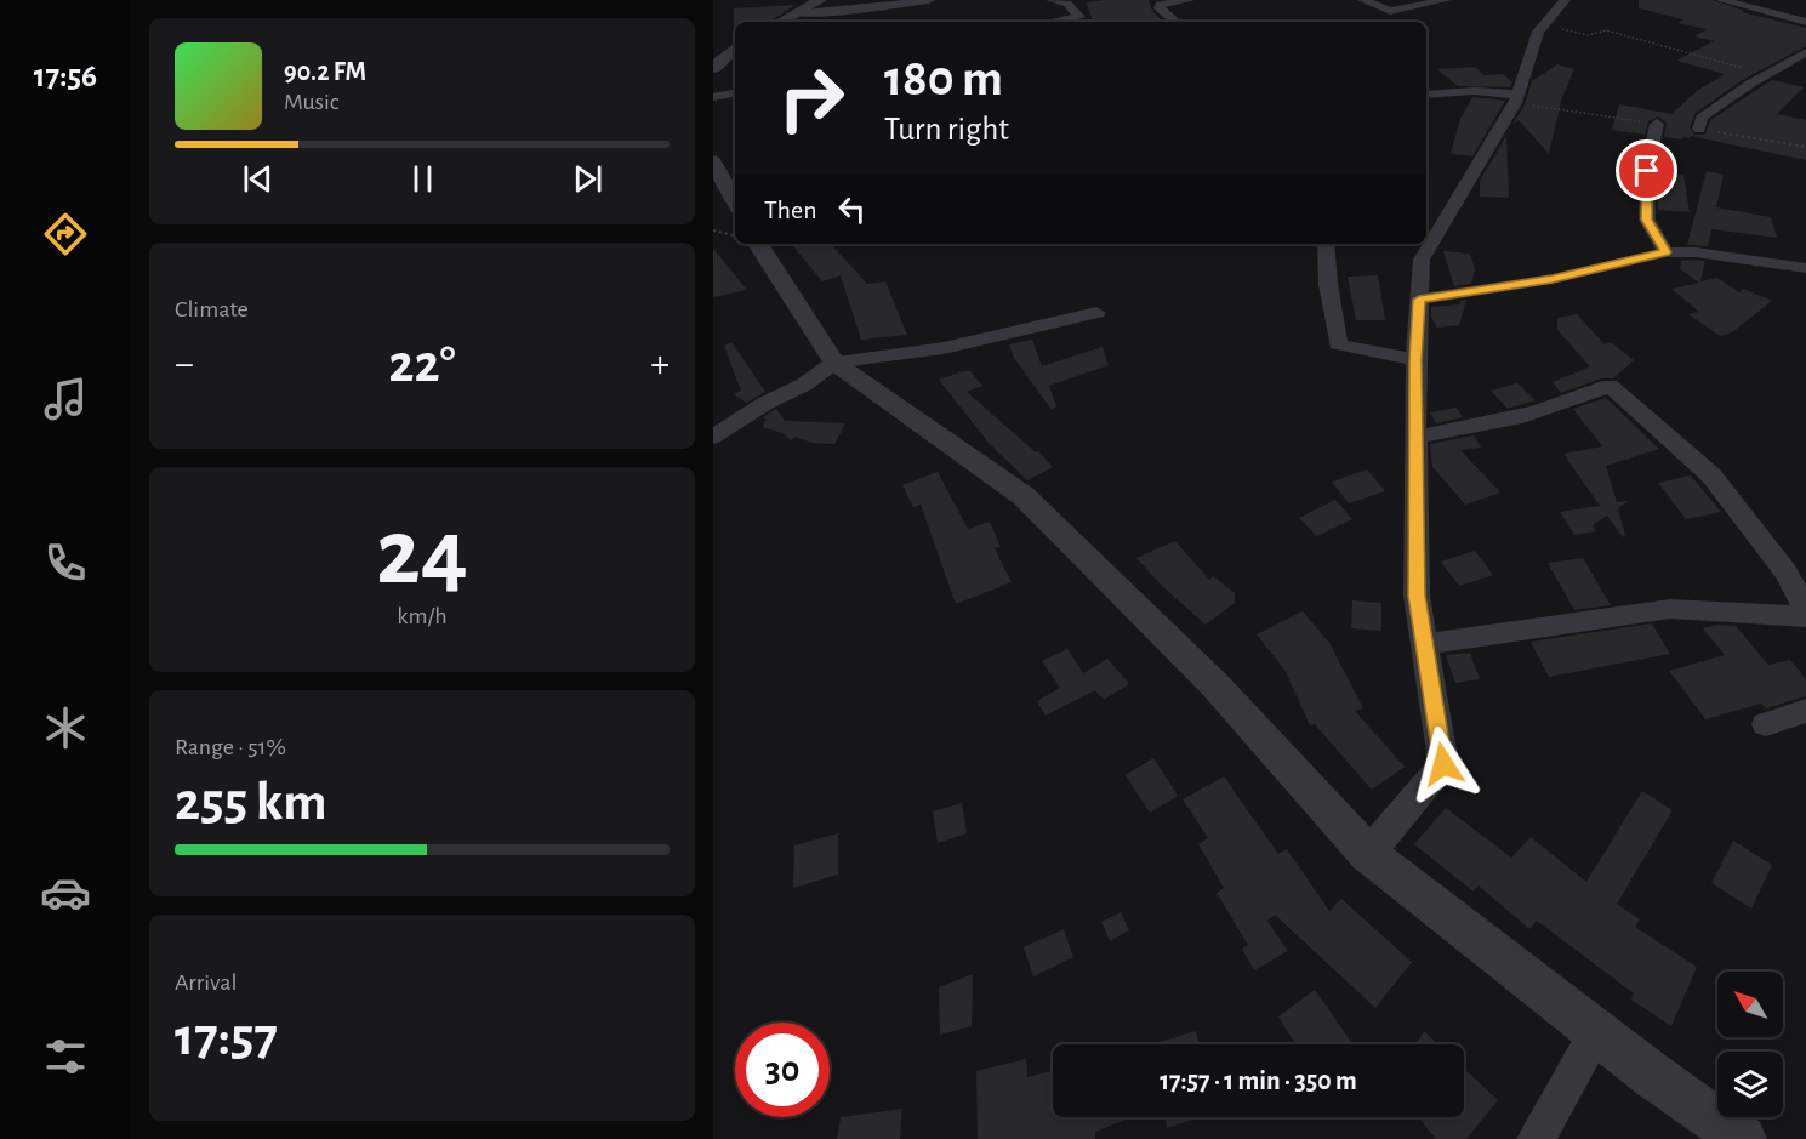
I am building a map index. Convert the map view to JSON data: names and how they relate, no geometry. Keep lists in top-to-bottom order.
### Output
{
  "north": "top left",
  "page": {
    "tabs": "17:56",
    "turn": ["180 m", "Turn right"],
    "song": ["90.2 FM", "Music"],
    "then": "Then",
    "tile": [
      "Climate",
      ["24", "km/h"],
      ["Range · 51%", "255 km"],
      ["Arrival", "17:57"]
    ],
    "heat": ["−", "22°", "+"],
    "limit": "30",
    "trip": "17:57 · 1 min · 350 m"
  }
}
